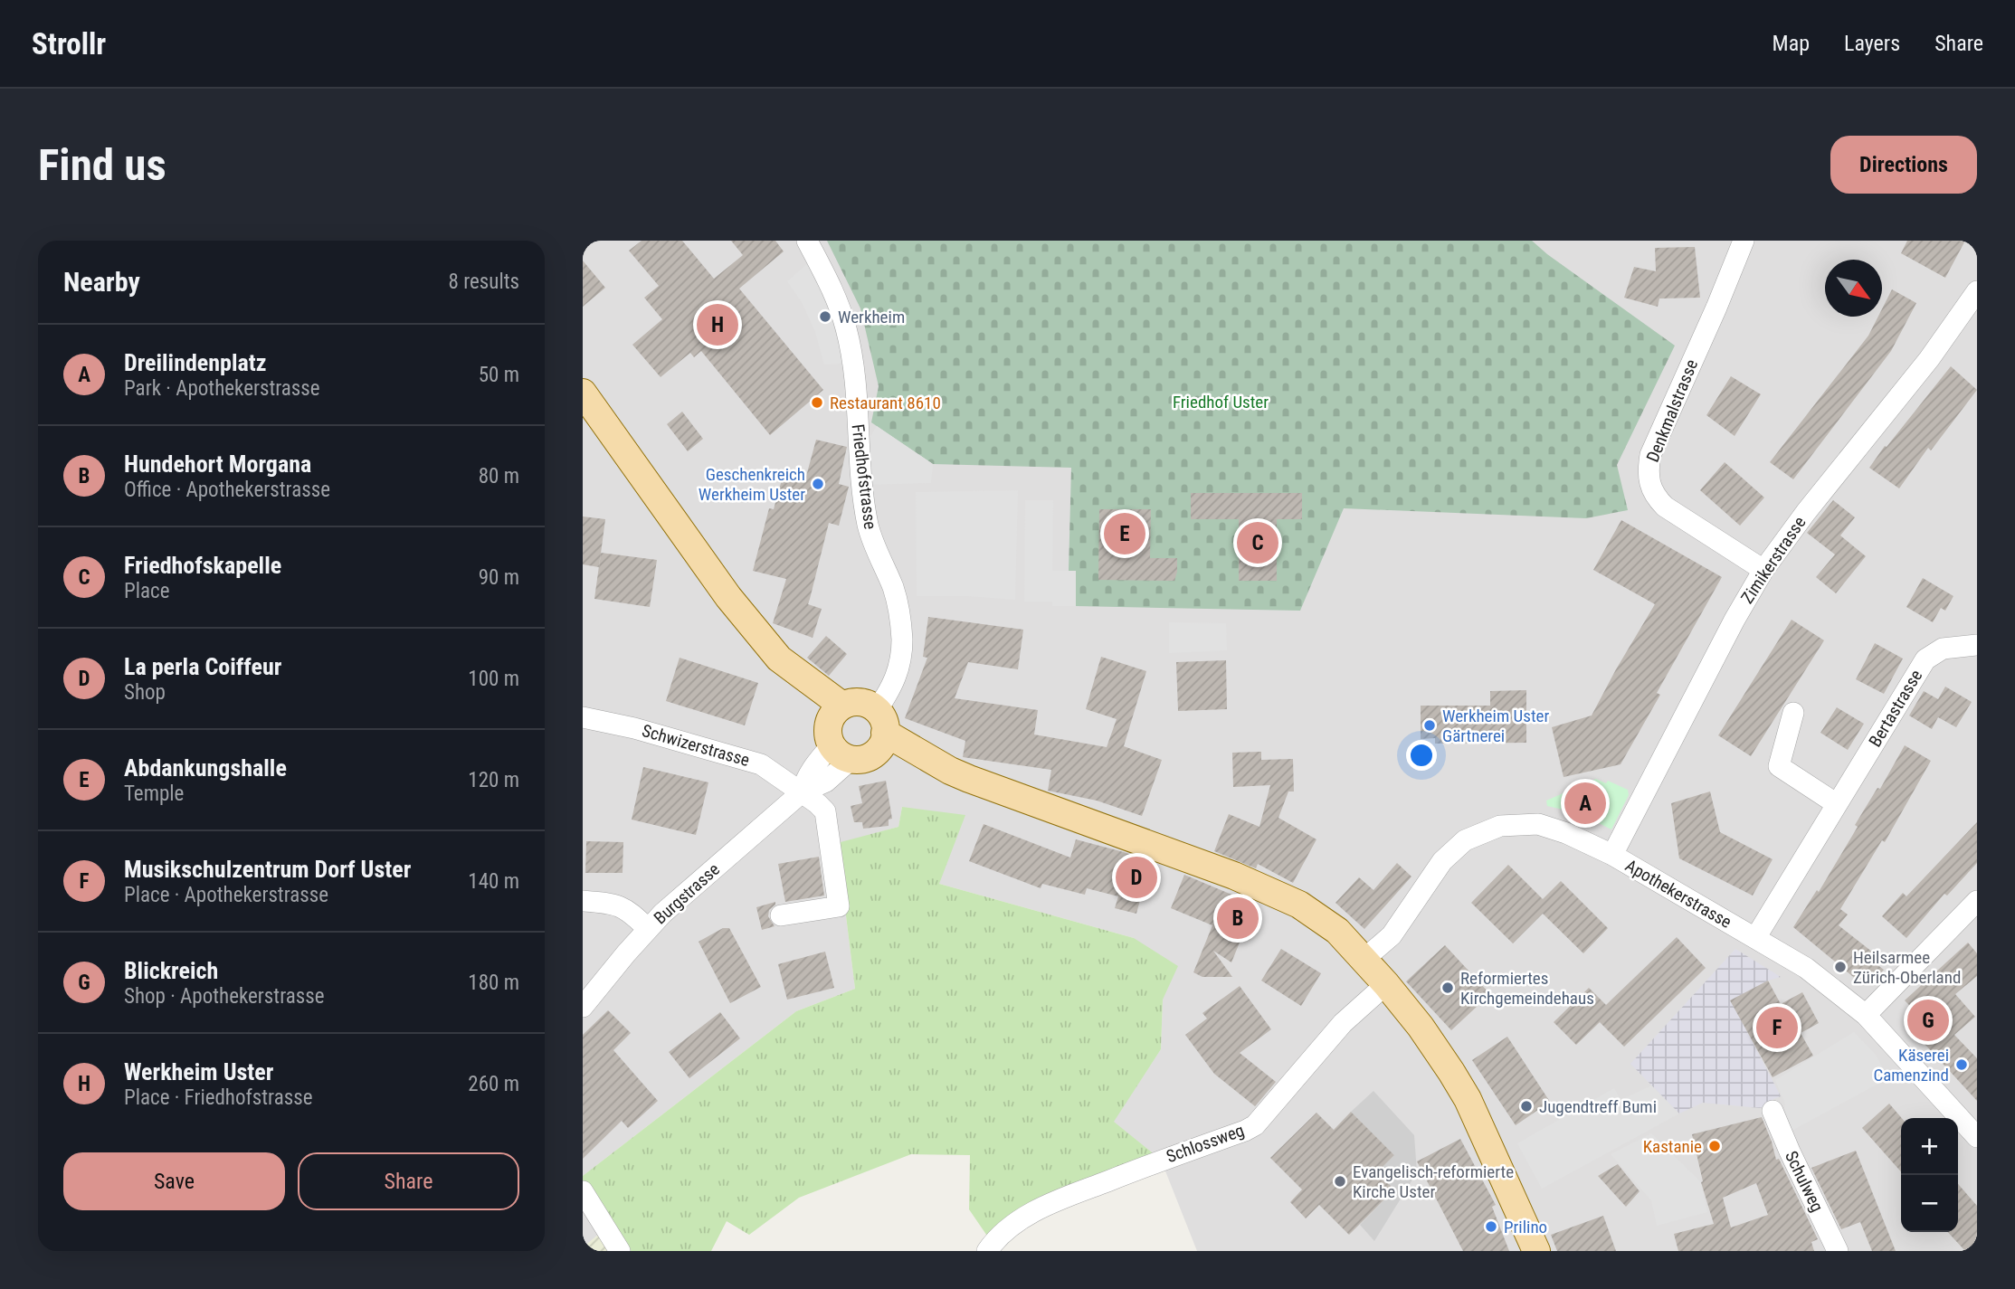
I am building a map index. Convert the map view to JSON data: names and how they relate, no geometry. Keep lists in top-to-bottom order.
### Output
{
  "streets": {
    "street": [
      "Denkmalstrasse",
      "Friedhofstrasse",
      "Zimikerstrasse",
      "Bertastrasse",
      "Schwizerstrasse",
      "Burgstrasse",
      "Apothekerstrasse",
      "Schlossweg",
      "Schulweg"
    ]
  },
  "crossings": [
    ["Denkmalstrasse", "Zimikerstrasse"],
    ["Friedhofstrasse", "Burgstrasse"],
    ["Zimikerstrasse", "Apothekerstrasse"],
    ["Bertastrasse", "Apothekerstrasse"],
    ["Schwizerstrasse", "Burgstrasse"]
  ],
  "parks": ["Friedhof Uster"],
  "places": [
    "Werkheim",
    "Restaurant 8610",
    "Geschenkreich Werkheim Uster",
    "Werkheim Uster Gärtnerei",
    "Heilsarmee Zürich-Oberland",
    "Reformiertes Kirchgemeindehaus",
    "Käserei Camenzind",
    "Jugendtreff Bumi",
    "Kastanie",
    "Evangelisch-reformierte Kirche Uster",
    "Prilino"
  ],
  "north": "bottom right",
  "page": {
    "header": "Strollr",
    "nav": ["Map", "Layers", "Share"],
    "buttons": [
      "Directions",
      ["Save", "Share"]
    ],
    "title": "Find us",
    "heading": ["Nearby", "8 results"],
    "pins": [
      "H",
      "E",
      "C",
      "A",
      "D",
      "B",
      "G",
      "F"
    ],
    "list": [
      {
        "mark": "A",
        "name": "Dreilindenplatz",
        "note": "Park · Apothekerstrasse",
        "value": "50 m"
      },
      {
        "mark": "B",
        "name": "Hundehort Morgana",
        "note": "Office · Apothekerstrasse",
        "value": "80 m"
      },
      {
        "mark": "C",
        "name": "Friedhofskapelle",
        "note": "Place",
        "value": "90 m"
      },
      {
        "mark": "D",
        "name": "La perla Coiffeur",
        "note": "Shop",
        "value": "100 m"
      },
      {
        "mark": "E",
        "name": "Abdankungshalle",
        "note": "Temple",
        "value": "120 m"
      },
      {
        "mark": "F",
        "name": "Musikschulzentrum Dorf Uster",
        "note": "Place · Apothekerstrasse",
        "value": "140 m"
      },
      {
        "mark": "G",
        "name": "Blickreich",
        "note": "Shop · Apothekerstrasse",
        "value": "180 m"
      },
      {
        "mark": "H",
        "name": "Werkheim Uster",
        "note": "Place · Friedhofstrasse",
        "value": "260 m"
      }
    ],
    "map_buttons": ["+", "−"]
  }
}
